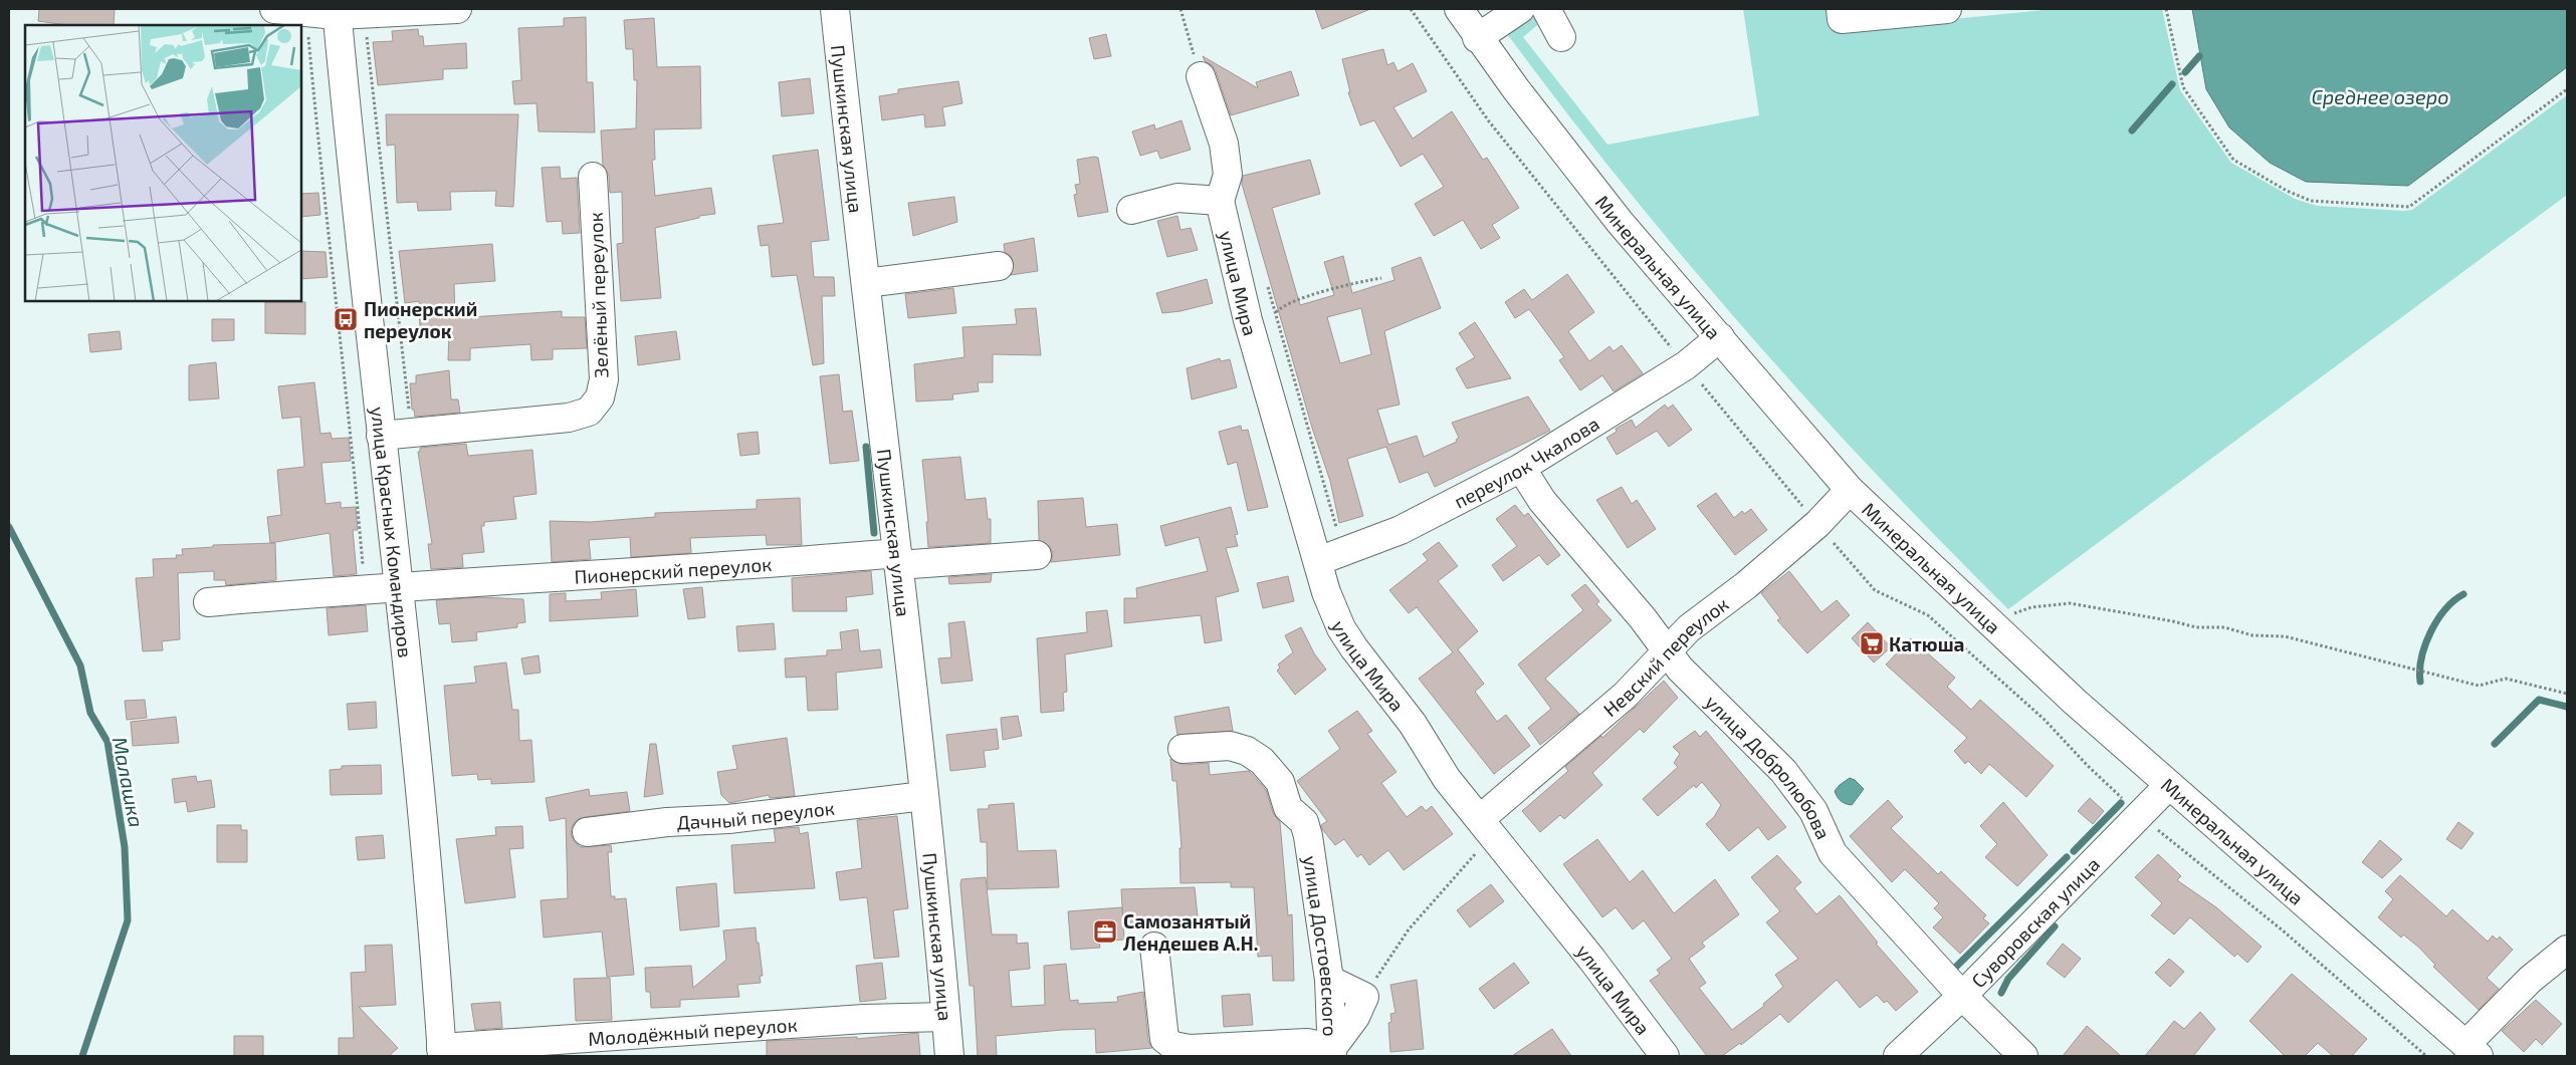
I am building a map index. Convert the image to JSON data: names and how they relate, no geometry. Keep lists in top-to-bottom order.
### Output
{
  "streets": {
    "street": [
      "Пушкинская улица",
      "Минеральная улица",
      "улица Мира",
      "Зелёный переулок",
      "переулок Чкалова",
      "улица Красных Командиров",
      "Пионерский переулок",
      "Невский переулок",
      "улица Добролюбова",
      "Дачный переулок",
      "Суворовская улица",
      "улица Достоевского",
      "Молодёжный переулок"
    ]
  },
  "crossings": [
    ["Пушкинская улица", "Пионерский переулок"],
    ["Пушкинская улица", "Дачный переулок"],
    ["Пушкинская улица", "Молодёжный переулок"],
    ["Минеральная улица", "переулок Чкалова"],
    ["Минеральная улица", "Невский переулок"],
    ["Минеральная улица", "Суворовская улица"],
    ["улица Мира", "переулок Чкалова"],
    ["улица Мира", "Невский переулок"],
    ["Зелёный переулок", "улица Красных Командиров"],
    ["переулок Чкалова", "улица Добролюбова"],
    ["улица Красных Командиров", "Пионерский переулок"],
    ["улица Красных Командиров", "Молодёжный переулок"],
    ["Невский переулок", "улица Добролюбова"],
    ["улица Добролюбова", "Суворовская улица"]
  ],
  "water": ["Среднее озеро", "Малашка"],
  "places": {
    "bus stop": ["Пионерский переулок"],
    "supermarket": ["Катюша"],
    "office": ["Самозанятый Лендешев А.Н."]
  }
}
